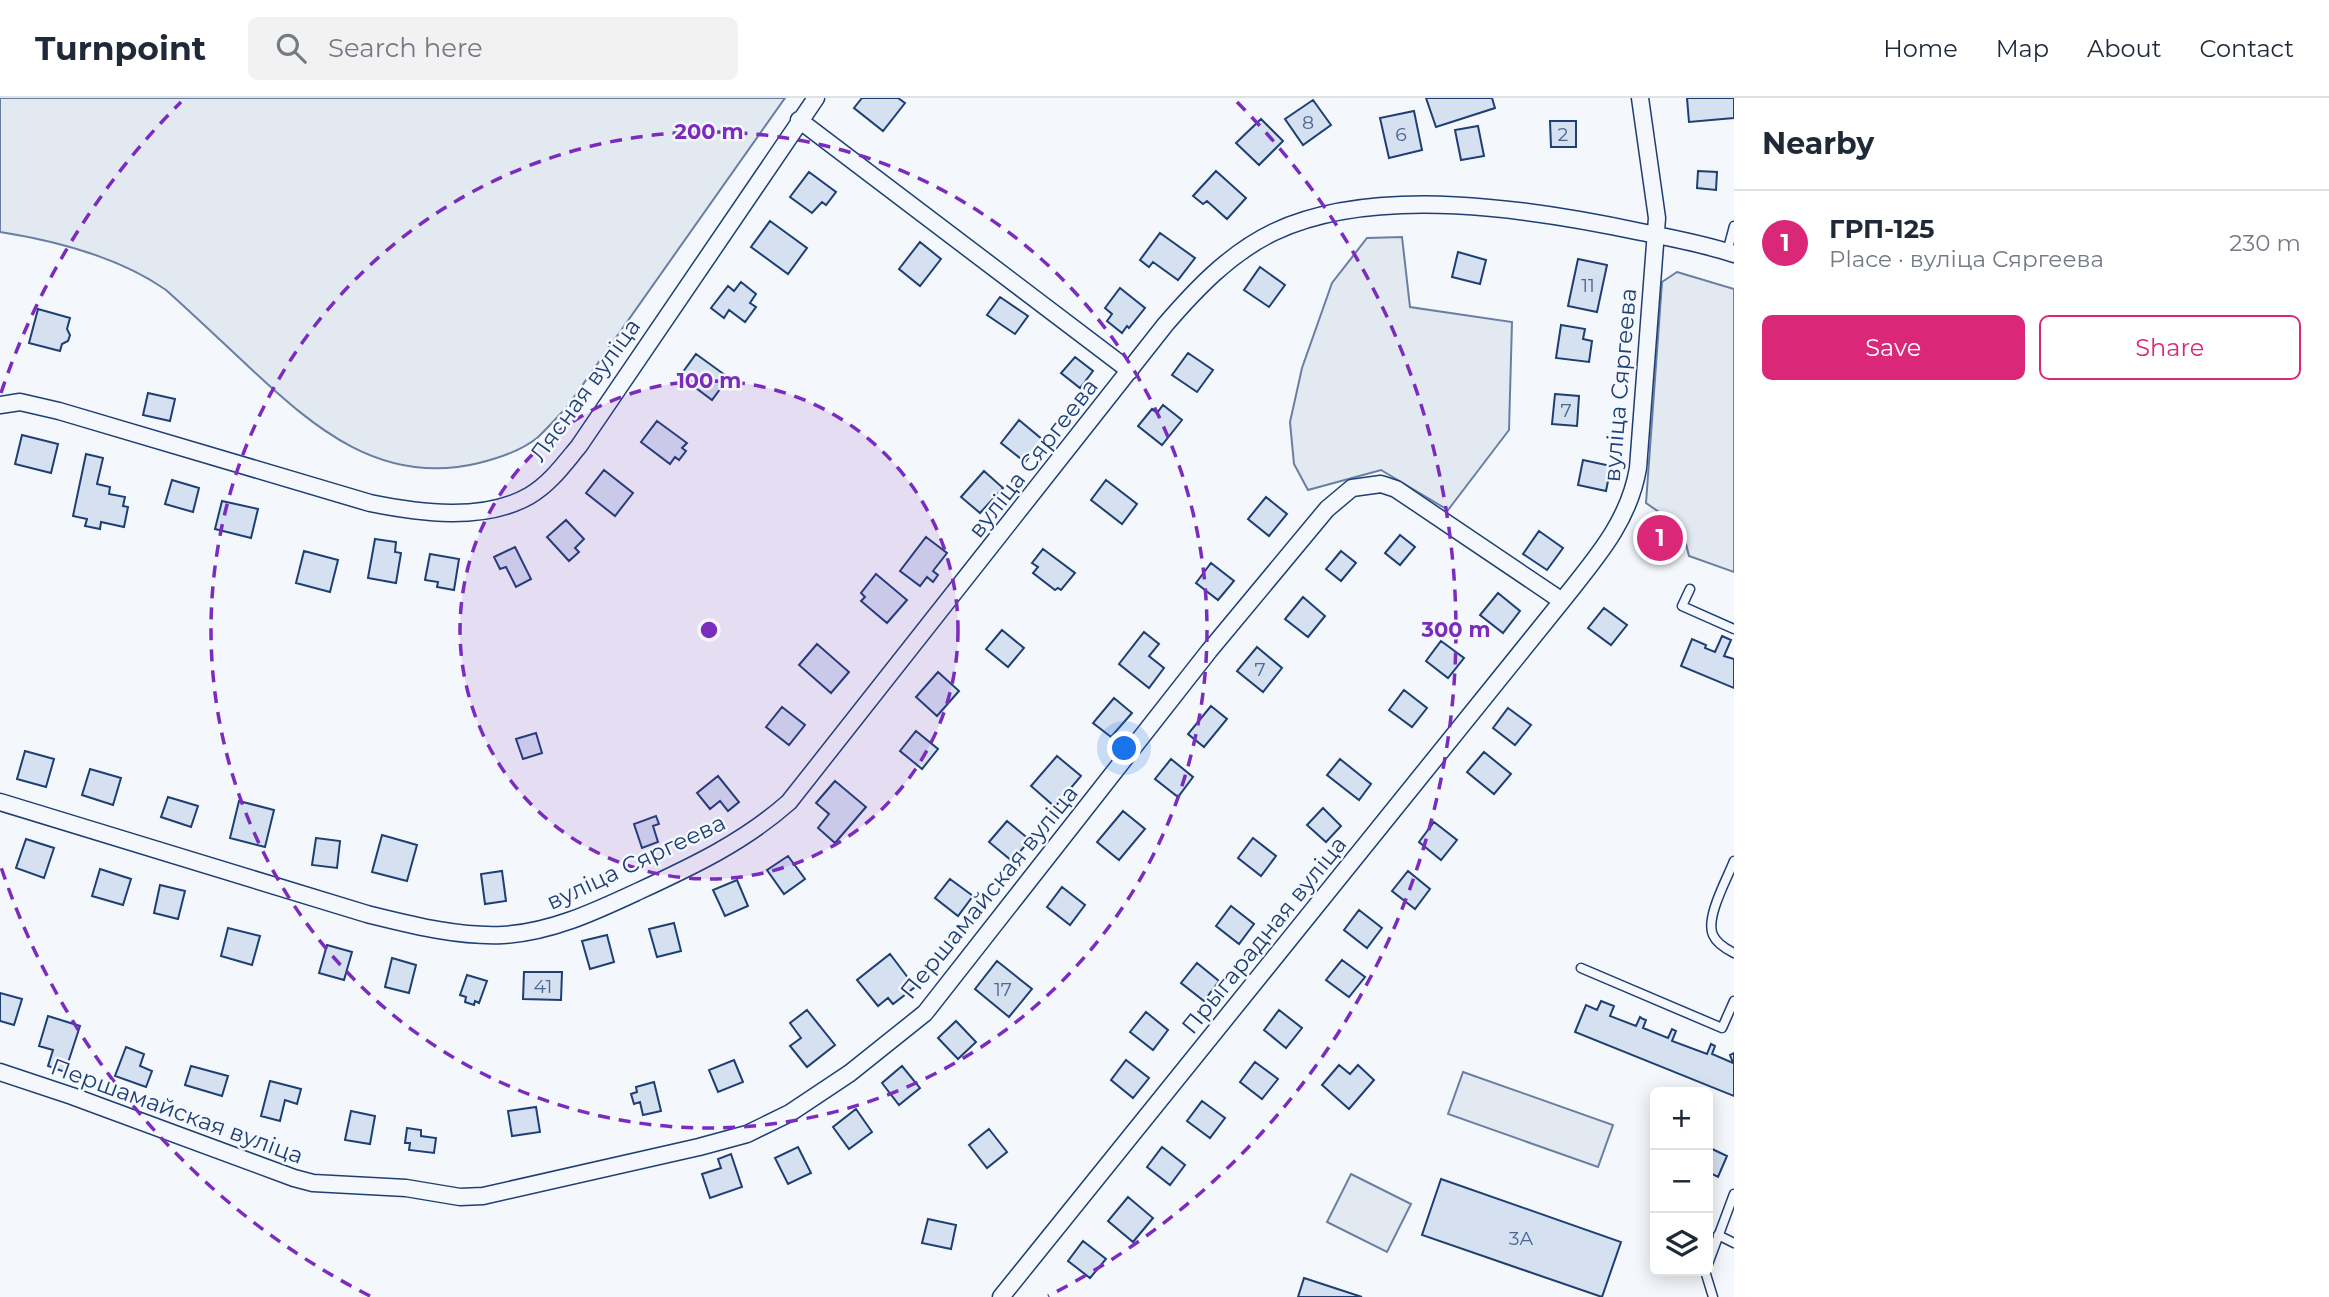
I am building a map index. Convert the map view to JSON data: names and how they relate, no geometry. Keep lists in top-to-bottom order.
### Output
{
  "streets": {
    "street": [
      "вуліца Сяргеева",
      "Лясная вуліца",
      "Першамайская вуліца",
      "Прыгарадная вуліца"
    ]
  },
  "crossings": [
    ["вуліца Сяргеева", "Лясная вуліца"],
    ["вуліца Сяргеева", "Першамайская вуліца"],
    ["вуліца Сяргеева", "Прыгарадная вуліца"],
    ["Першамайская вуліца", "Прыгарадная вуліца"]
  ],
  "house_numbers": [
    "8",
    "6",
    "2",
    "11",
    "7",
    "7",
    "41",
    "17",
    "3A"
  ],
  "page": {
    "header": "Turnpoint",
    "search": "Search here",
    "nav": [
      "Home",
      "Map",
      "About",
      "Contact"
    ],
    "heading": "Nearby",
    "list": [
      {
        "mark": "1",
        "name": "ГРП-125",
        "note": "Place · вуліца Сяргеева",
        "value": "230 m"
      }
    ],
    "buttons": ["Save", "Share"],
    "pins": "1",
    "map_buttons": ["+", "−"]
  },
  "rings": ["200 m", "100 m", "300 m"]
}
